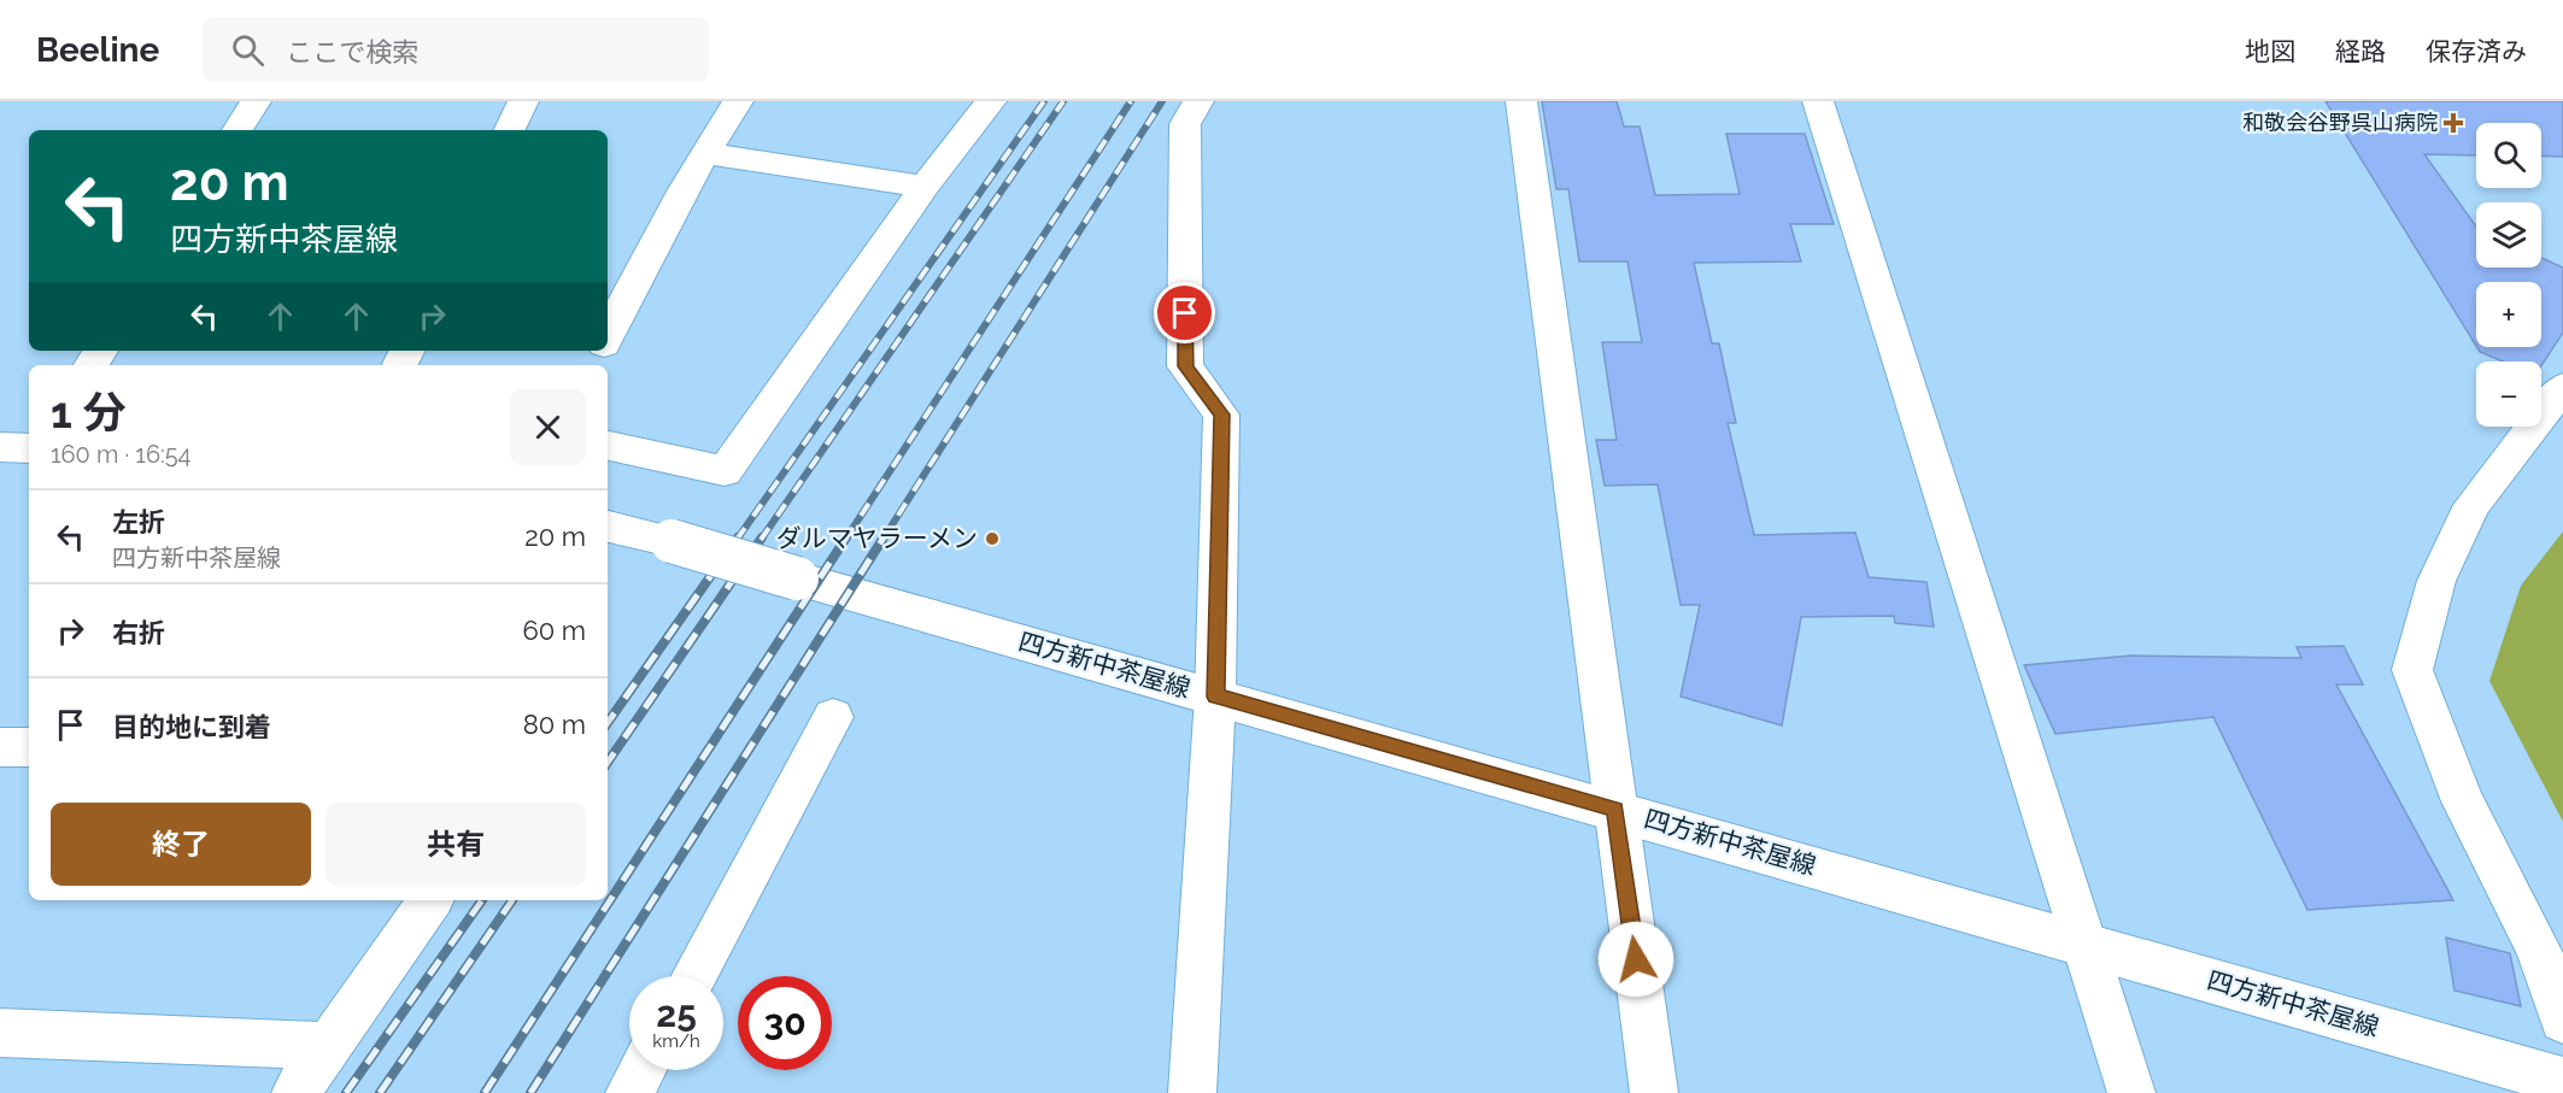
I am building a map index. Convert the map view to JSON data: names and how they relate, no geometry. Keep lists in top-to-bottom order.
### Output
{
  "streets": {
    "street": ["四方新中茶屋線"]
  },
  "places": {
    "health": ["和敬会谷野呉山病院"],
    "other": ["ダルマヤラーメン"]
  },
  "page": {
    "header": "Beeline",
    "search": "ここで検索",
    "nav": ["地図", "経路", "保存済み"],
    "map_buttons": ["+", "−"],
    "turn": ["20 m", "四方新中茶屋線"],
    "heading": ["1 分", "160 m · 16:54"],
    "list": [
      {
        "name": "左折",
        "note": "四方新中茶屋線",
        "value": "20 m"
      },
      {
        "name": "右折",
        "value": "60 m"
      },
      {
        "name": "目的地に到着",
        "value": "80 m"
      }
    ],
    "buttons": ["終了", "共有"],
    "speed": "25 km/h",
    "limit": "30"
  }
}
